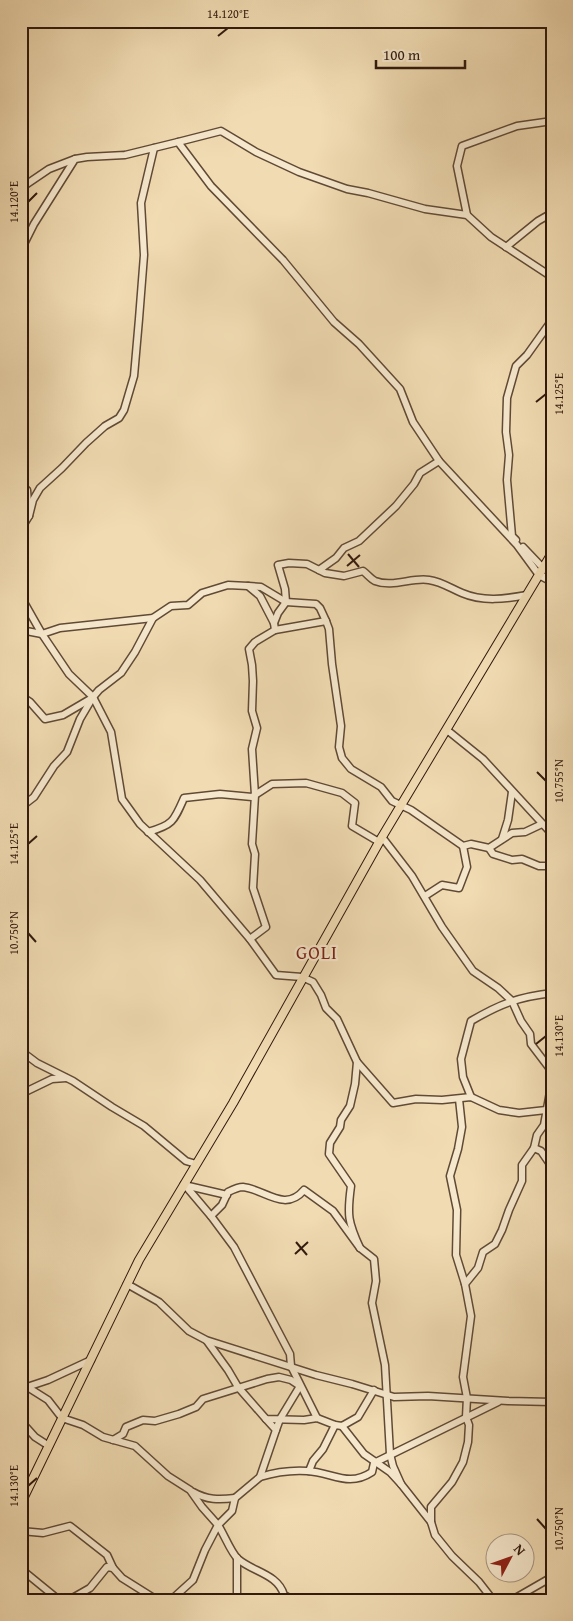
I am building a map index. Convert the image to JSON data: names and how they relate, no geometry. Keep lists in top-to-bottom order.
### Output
{
  "districts": ["GOLI"],
  "scale_bar": "100 m",
  "north": "top right",
  "coordinates": [
    "14.120°E",
    "14.125°E",
    "10.755°N",
    "10.750°N",
    "14.130°E"
  ]
}
